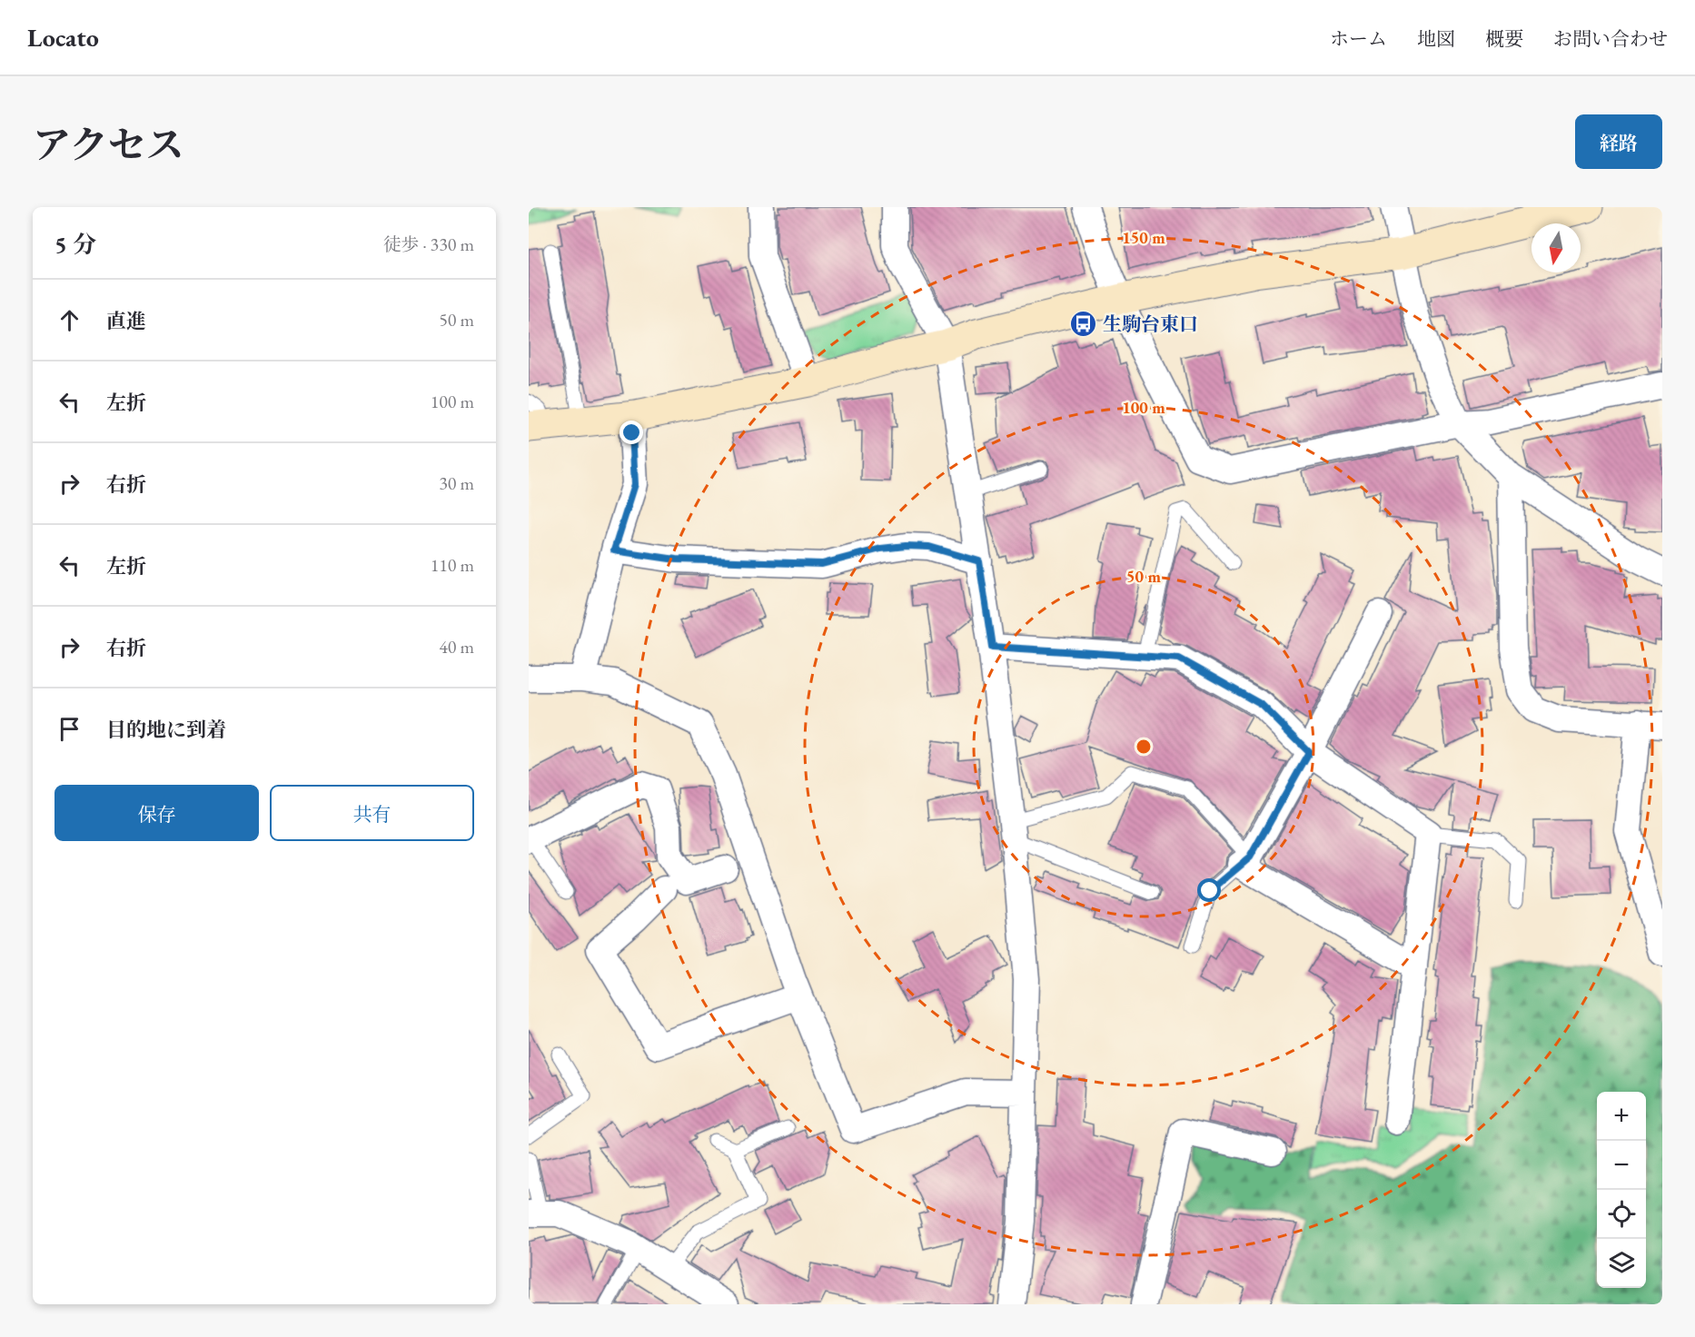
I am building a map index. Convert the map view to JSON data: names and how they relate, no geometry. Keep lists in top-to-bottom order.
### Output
{
  "places": {
    "bus stop": ["生駒台東口"]
  },
  "north": "bottom",
  "page": {
    "header": "Locato",
    "nav": [
      "ホーム",
      "地図",
      "概要",
      "お問い合わせ"
    ],
    "title": "アクセス",
    "buttons": [
      "経路",
      ["保存", "共有"]
    ],
    "heading": ["5 分", "徒歩 · 330 m"],
    "list": [
      ["直進", "50 m"],
      ["左折", "100 m"],
      ["右折", "30 m"],
      ["左折", "110 m"],
      ["右折", "40 m"],
      "目的地に到着"
    ],
    "map_buttons": ["+", "−"]
  },
  "rings": ["150 m", "100 m", "50 m"]
}
